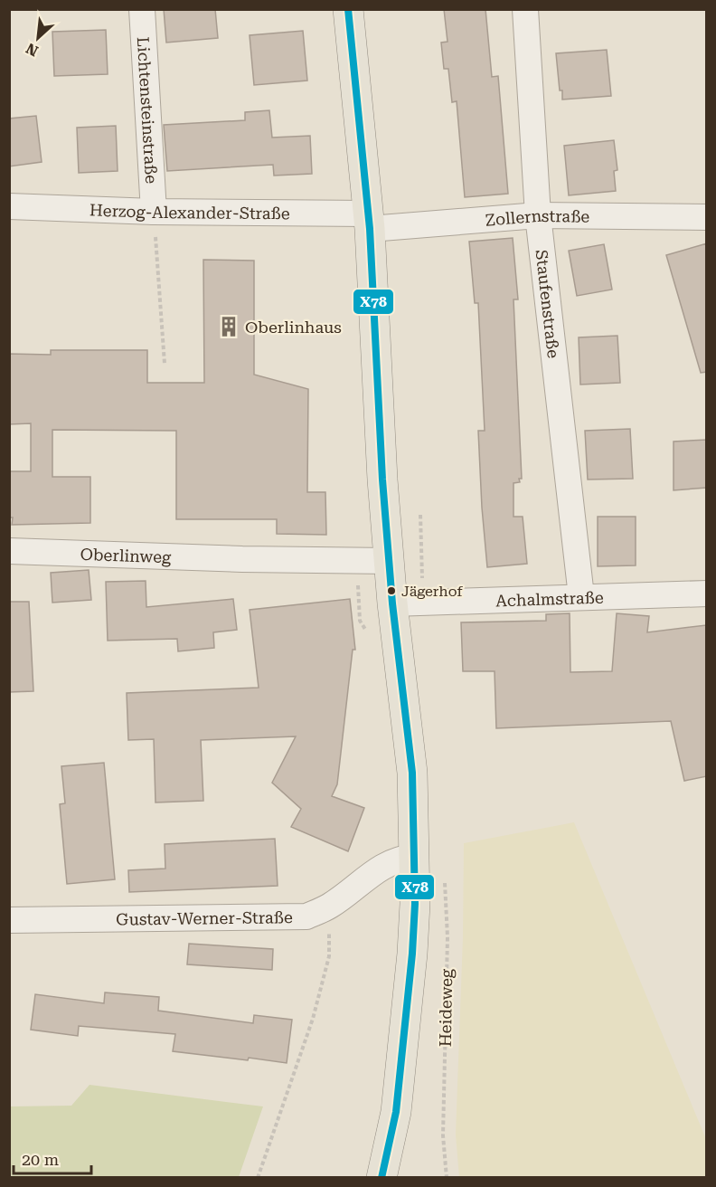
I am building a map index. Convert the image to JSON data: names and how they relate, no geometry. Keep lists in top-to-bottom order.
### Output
{
  "streets": {
    "street": [
      "Lichtensteinstraße",
      "Herzog-Alexander-Straße",
      "Zollernstraße",
      "Staufenstraße",
      "Oberlinweg",
      "Achalmstraße",
      "Gustav-Werner-Straße"
    ],
    "path": ["Heideweg"]
  },
  "crossings": [
    ["Lichtensteinstraße", "Herzog-Alexander-Straße"],
    ["Herzog-Alexander-Straße", "Zollernstraße"],
    ["Zollernstraße", "Staufenstraße"],
    ["Staufenstraße", "Achalmstraße"],
    ["Gustav-Werner-Straße", "Heideweg"]
  ],
  "places": {
    "building": ["Oberlinhaus"],
    "other": ["Jägerhof"]
  },
  "lines": ["transit line X78"],
  "scale_bar": "20 m",
  "north": "bottom left"
}
